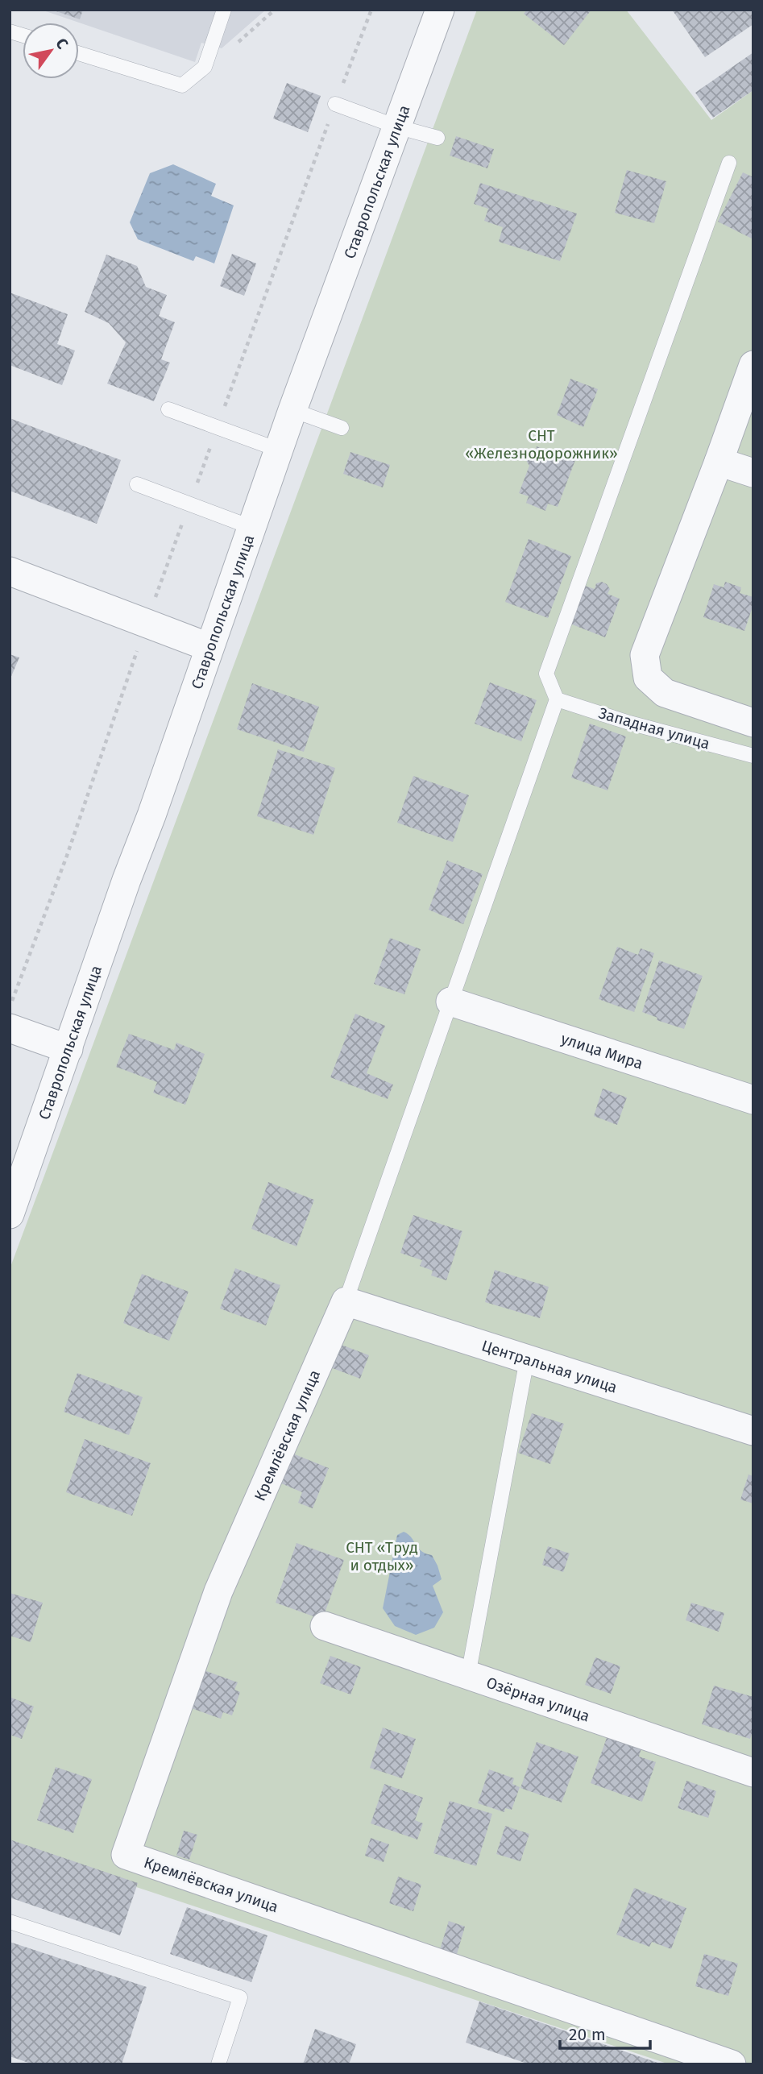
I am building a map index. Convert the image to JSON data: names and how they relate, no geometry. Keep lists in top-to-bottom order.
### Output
{
  "streets": {
    "street": [
      "Ставропольская улица",
      "улица Мира",
      "Центральная улица",
      "Кремлёвская улица",
      "Озёрная улица"
    ],
    "lane": ["Западная улица"]
  },
  "crossings": [
    ["Центральная улица", "Кремлёвская улица"]
  ],
  "parks": ["СНТ «Железнодорожник»", "СНТ «Труд и отдых»"],
  "scale_bar": "20 m",
  "north": "top right"
}
